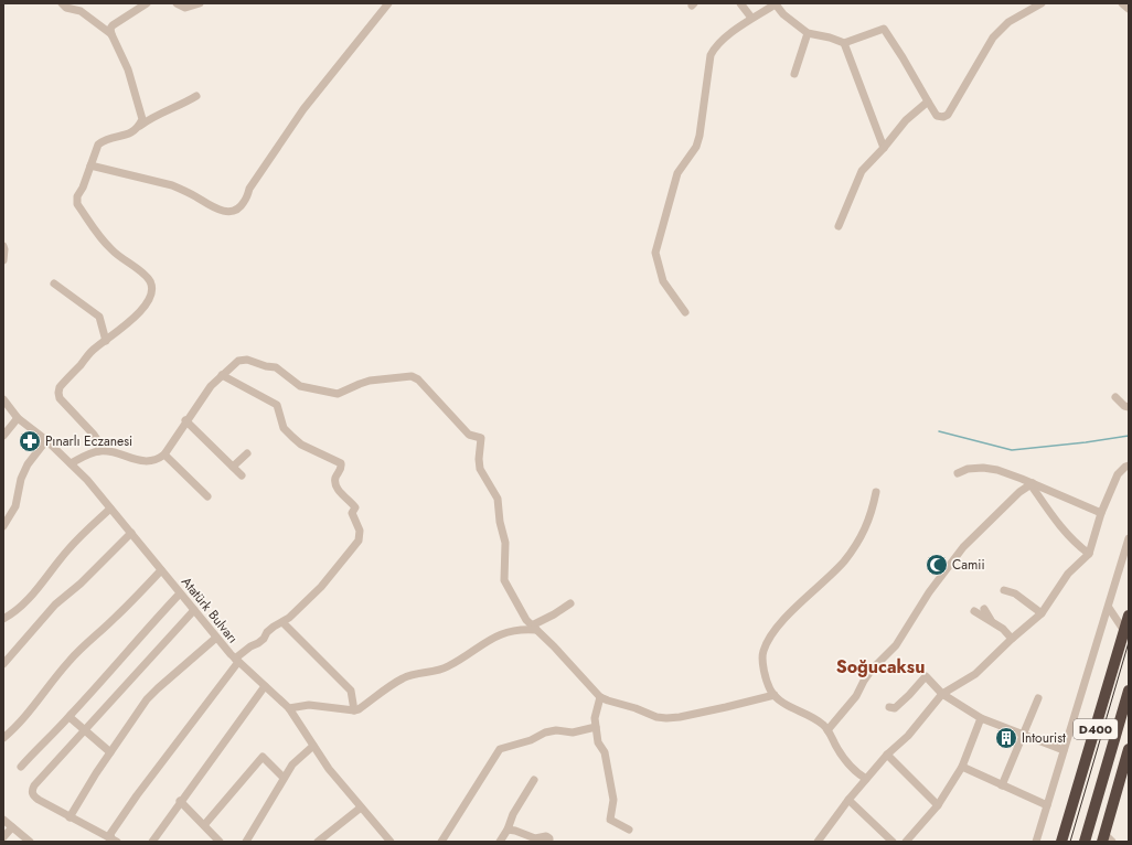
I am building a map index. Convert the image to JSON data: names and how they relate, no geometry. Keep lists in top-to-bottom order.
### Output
{
  "streets": {
    "highway": ["D400"],
    "street": ["Atatürk Bulvarı"]
  },
  "districts": ["Soğucaksu"],
  "places": {
    "pharmacy": ["Pınarlı Eczanesi"],
    "mosque": ["Camii"],
    "building": ["Intourist"]
  }
}
